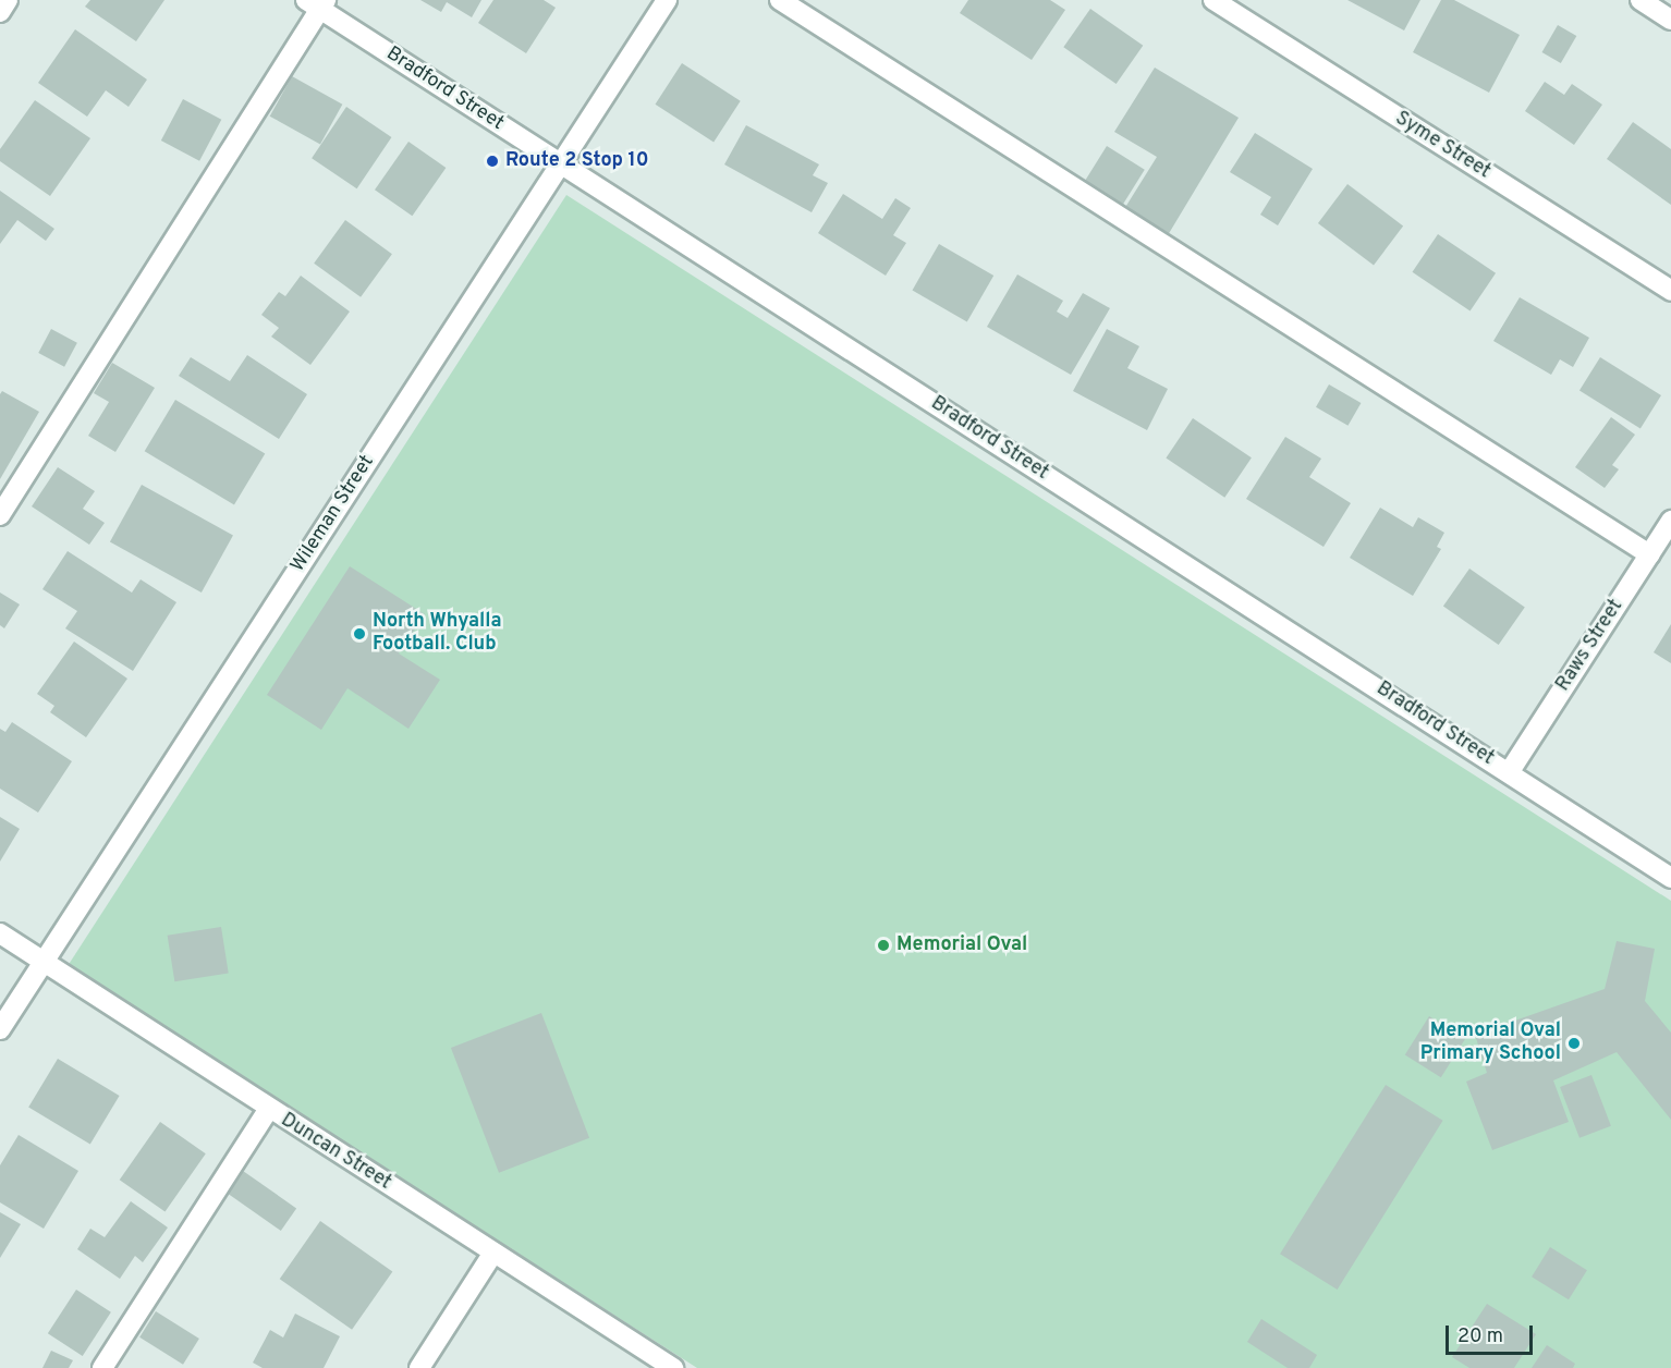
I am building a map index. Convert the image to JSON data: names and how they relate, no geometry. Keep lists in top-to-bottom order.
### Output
{
  "streets": {
    "street": [
      "Bradford Street",
      "Syme Street",
      "Wileman Street",
      "Raws Street",
      "Duncan Street"
    ]
  },
  "crossings": [
    ["Bradford Street", "Wileman Street"],
    ["Bradford Street", "Raws Street"],
    ["Wileman Street", "Duncan Street"]
  ],
  "places": [
    "Route 2 Stop 10",
    "North Whyalla Football. Club",
    "Memorial Oval",
    "Memorial Oval Primary School"
  ],
  "scale_bar": "20 m"
}
